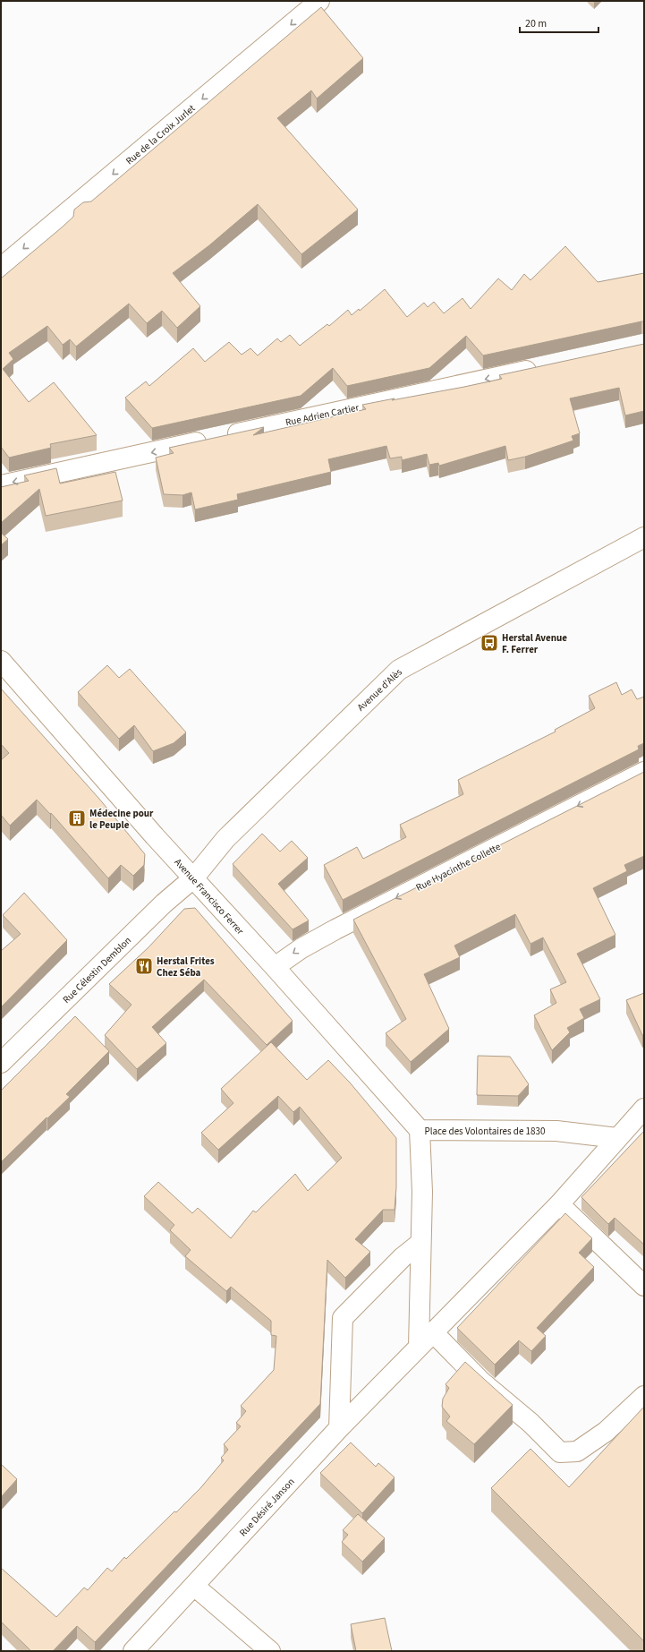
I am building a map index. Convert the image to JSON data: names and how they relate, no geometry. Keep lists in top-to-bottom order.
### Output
{
  "streets": {
    "street": [
      "Rue de la Croix Jurlet",
      "Rue Adrien Cartier",
      "Avenue d'Alès",
      "Rue Hyacinthe Collette",
      "Avenue Francisco Ferrer",
      "Rue Célestin Demblon",
      "Place des Volontaires de 1830",
      "Rue Désiré Janson"
    ]
  },
  "crossings": [
    ["Avenue d'Alès", "Avenue Francisco Ferrer"],
    ["Avenue d'Alès", "Rue Célestin Demblon"],
    ["Rue Hyacinthe Collette", "Avenue Francisco Ferrer"],
    ["Avenue Francisco Ferrer", "Rue Célestin Demblon"],
    ["Avenue Francisco Ferrer", "Place des Volontaires de 1830"]
  ],
  "one_way": ["Rue de la Croix Jurlet", "Rue Adrien Cartier", "Rue Hyacinthe Collette"],
  "places": {
    "bus stop": ["Herstal Avenue F. Ferrer"],
    "building": ["Médecine pour le Peuple"],
    "restaurant": ["Herstal Frites Chez Séba"]
  },
  "scale_bar": "20 m"
}
